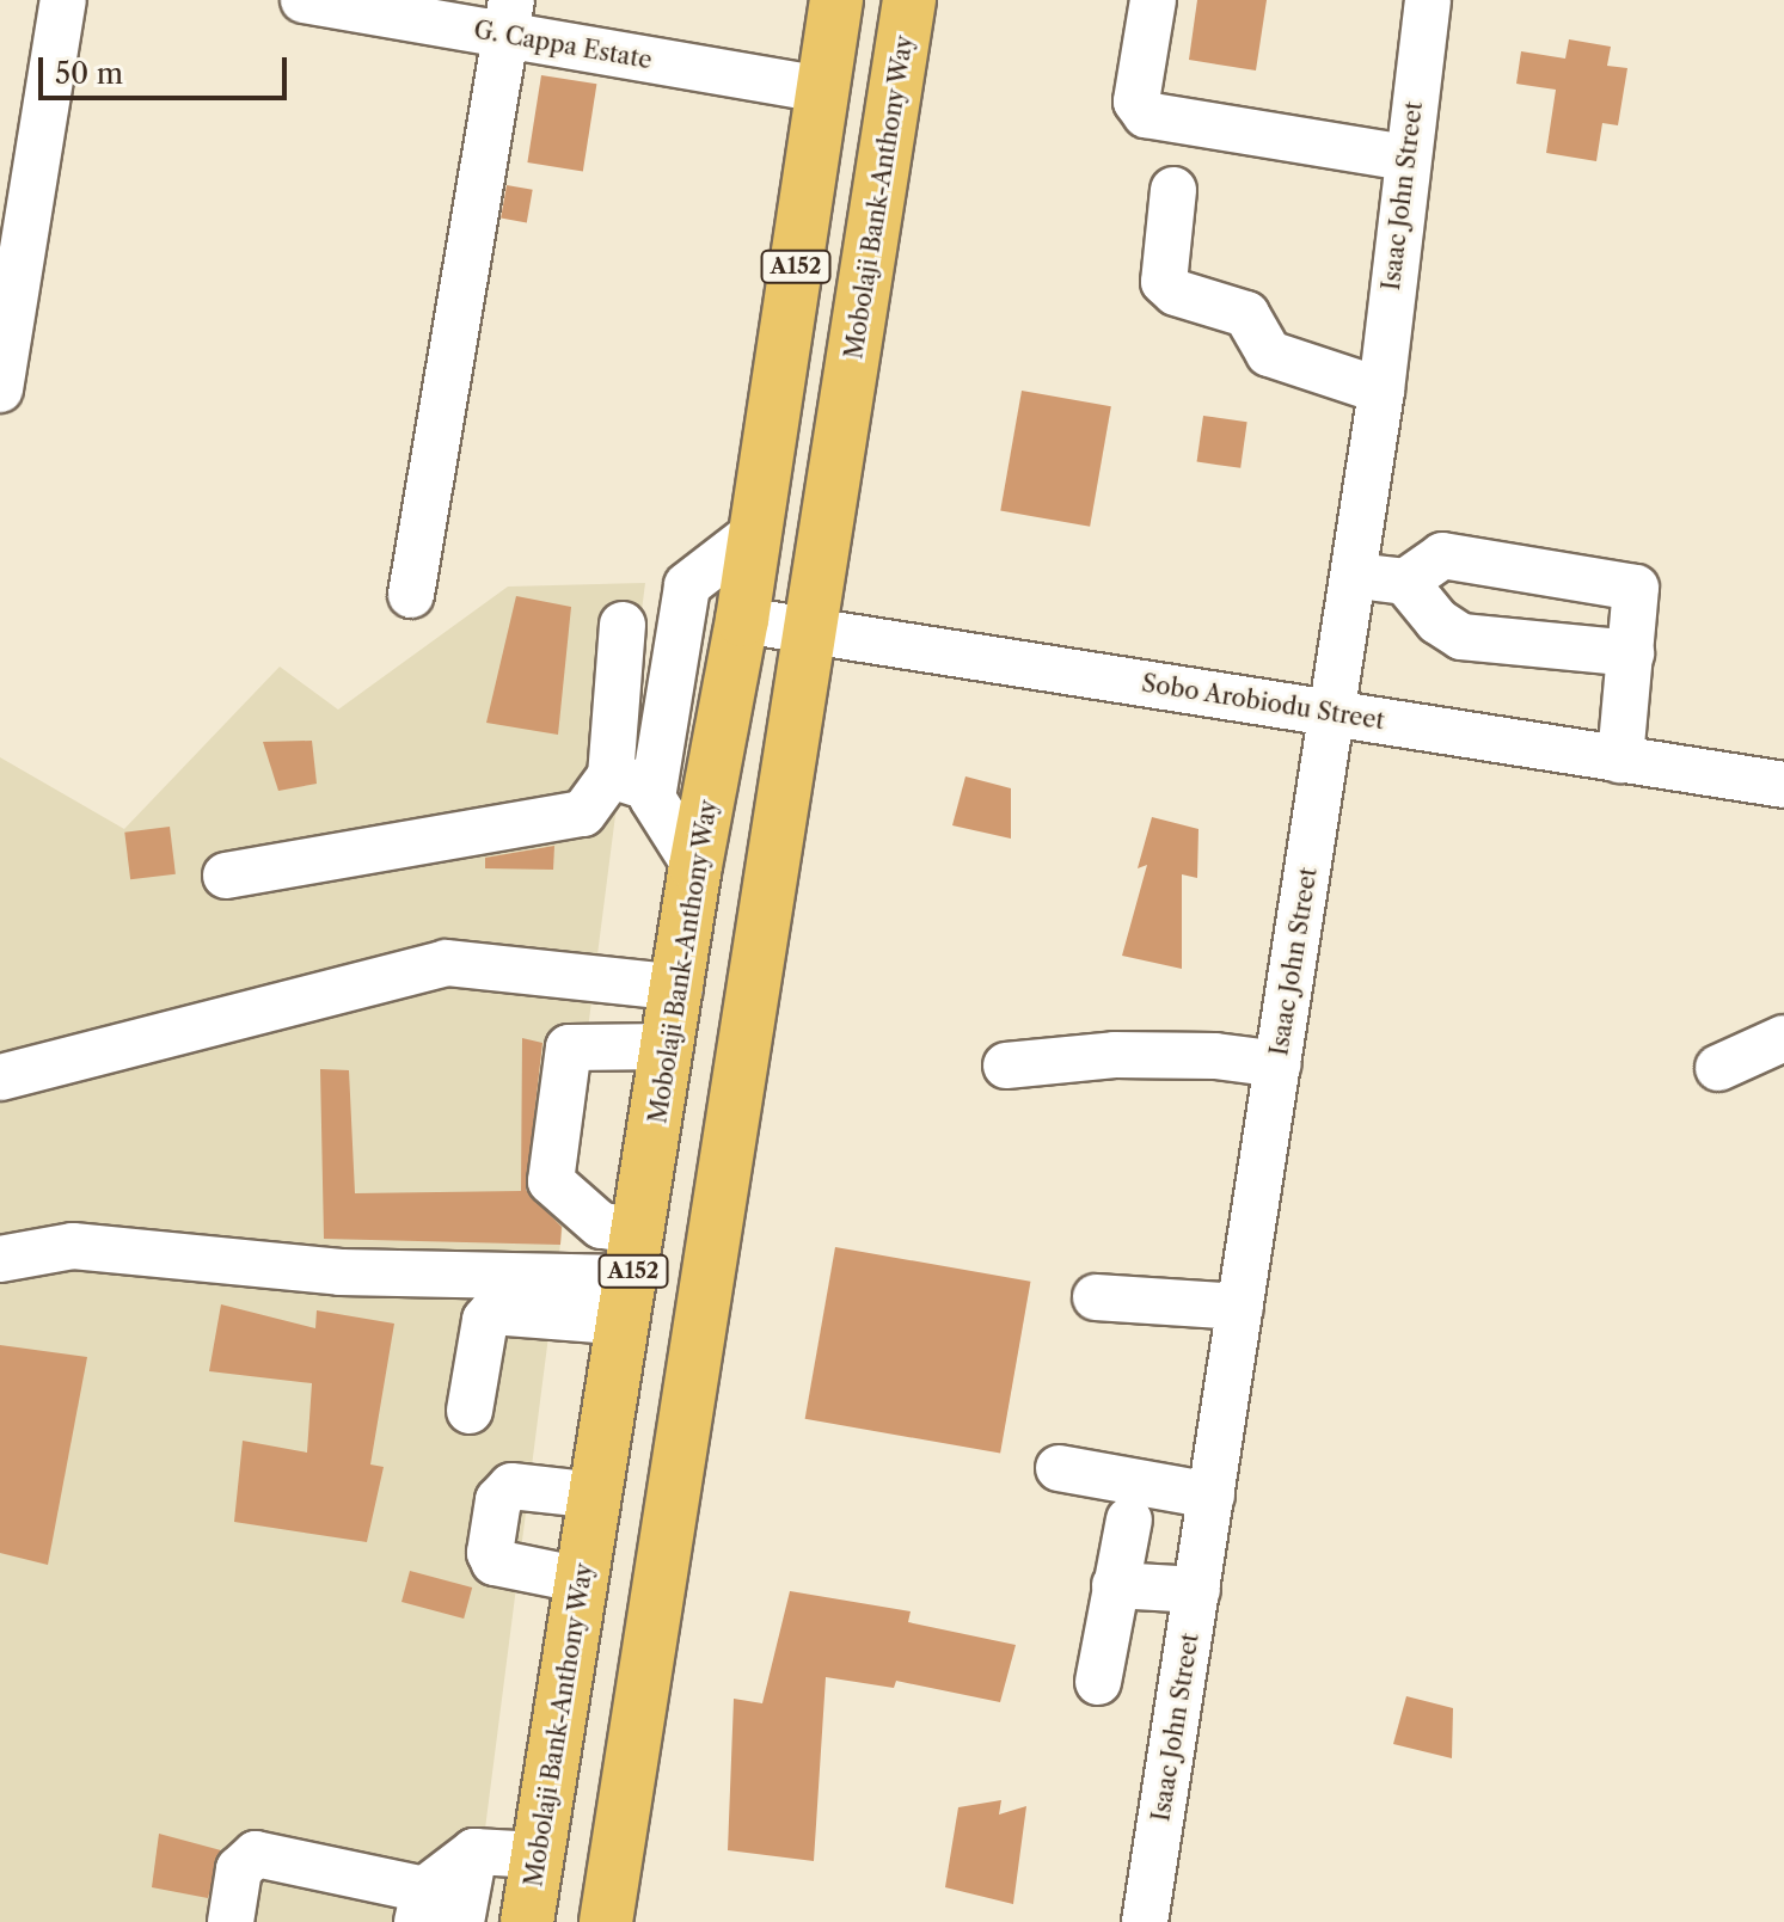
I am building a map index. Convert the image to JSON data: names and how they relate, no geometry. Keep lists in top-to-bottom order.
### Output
{
  "streets": {
    "main road": ["Mobolaji Bank-Anthony Way", "A152"],
    "street": ["G. Cappa Estate", "Isaac John Street", "Sobo Arobiodu Street"]
  },
  "crossings": [
    ["G. Cappa Estate", "Mobolaji Bank-Anthony Way"],
    ["Isaac John Street", "Sobo Arobiodu Street"],
    ["Mobolaji Bank-Anthony Way", "Sobo Arobiodu Street"]
  ],
  "scale_bar": "50 m"
}
